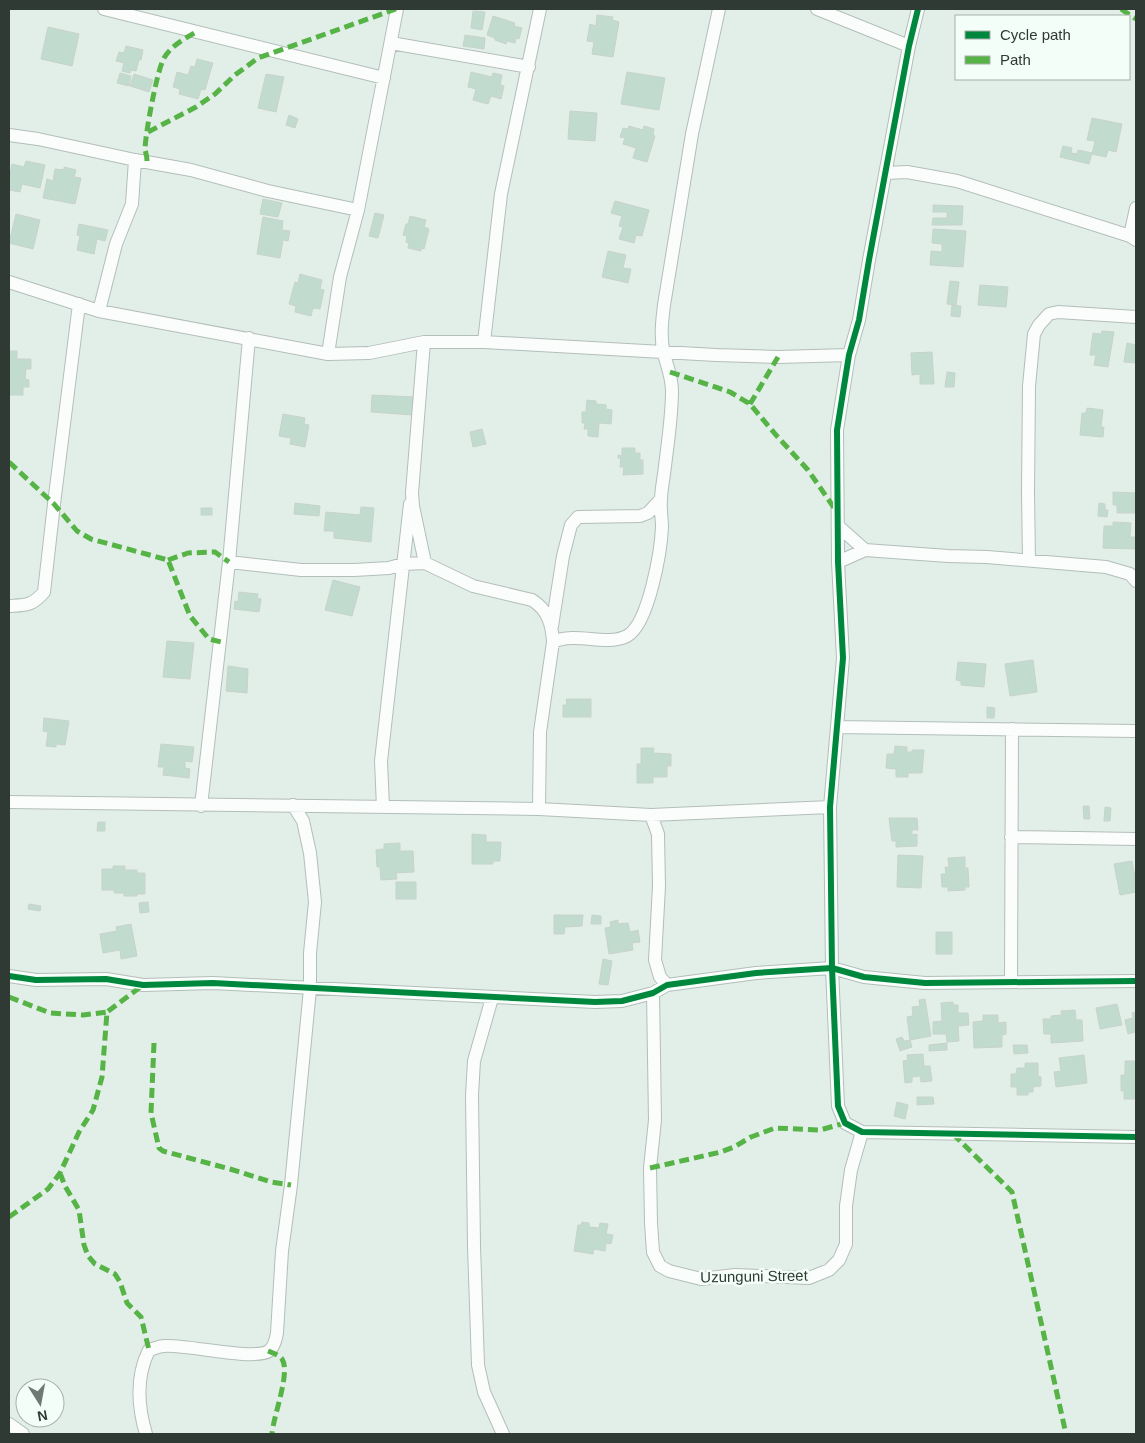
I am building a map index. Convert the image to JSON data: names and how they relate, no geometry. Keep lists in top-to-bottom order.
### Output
{
  "streets": {
    "street": ["Uzunguni Street"]
  },
  "legend": ["Cycle path", "Path"],
  "north": "bottom"
}
